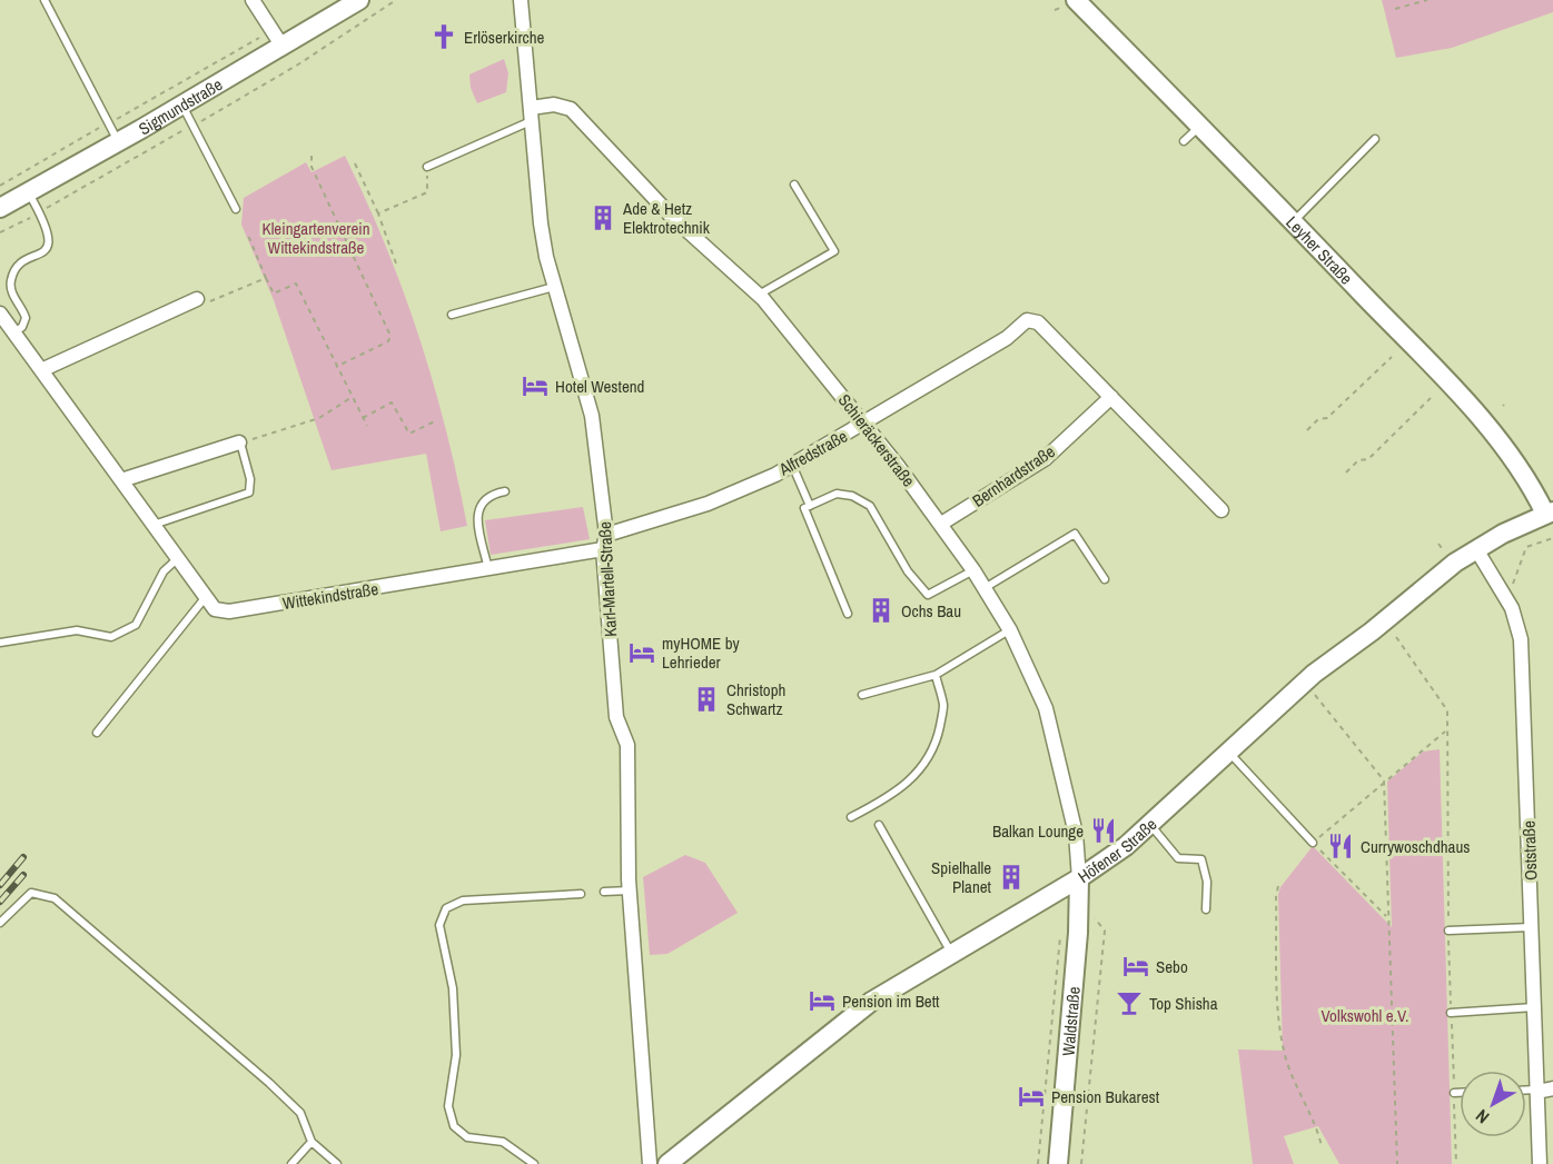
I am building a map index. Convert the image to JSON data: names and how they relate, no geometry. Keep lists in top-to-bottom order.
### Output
{
  "streets": {
    "main road": [
      "Sigmundstraße",
      "Leyher Straße",
      "Höfener Straße",
      "Waldstraße"
    ],
    "street": [
      "Schieräckerstraße",
      "Alfredstraße",
      "Bernhardstraße",
      "Karl-Martell-Straße",
      "Wittekindstraße",
      "Oststraße"
    ]
  },
  "crossings": [
    ["Leyher Straße", "Höfener Straße"],
    ["Schieräckerstraße", "Alfredstraße"],
    ["Schieräckerstraße", "Bernhardstraße"],
    ["Schieräckerstraße", "Karl-Martell-Straße"],
    ["Schieräckerstraße", "Höfener Straße"],
    ["Schieräckerstraße", "Waldstraße"],
    ["Alfredstraße", "Bernhardstraße"],
    ["Alfredstraße", "Karl-Martell-Straße"],
    ["Karl-Martell-Straße", "Wittekindstraße"],
    ["Höfener Straße", "Oststraße"],
    ["Höfener Straße", "Waldstraße"]
  ],
  "parks": ["Kleingartenverein Wittekindstraße", "Volkswohl e.V."],
  "places": {
    "church": ["Erlöserkirche"],
    "building": [
      "Ade & Hetz Elektrotechnik",
      "Ochs Bau",
      "Christoph Schwartz",
      "Spielhalle Planet"
    ],
    "hotel": [
      "Hotel Westend",
      "myHOME by Lehrieder",
      "Sebo",
      "Pension im Bett",
      "Pension Bukarest"
    ],
    "restaurant": ["Balkan Lounge", "Currywoschdhaus"],
    "bar": ["Top Shisha"]
  },
  "north": "bottom left"
}
